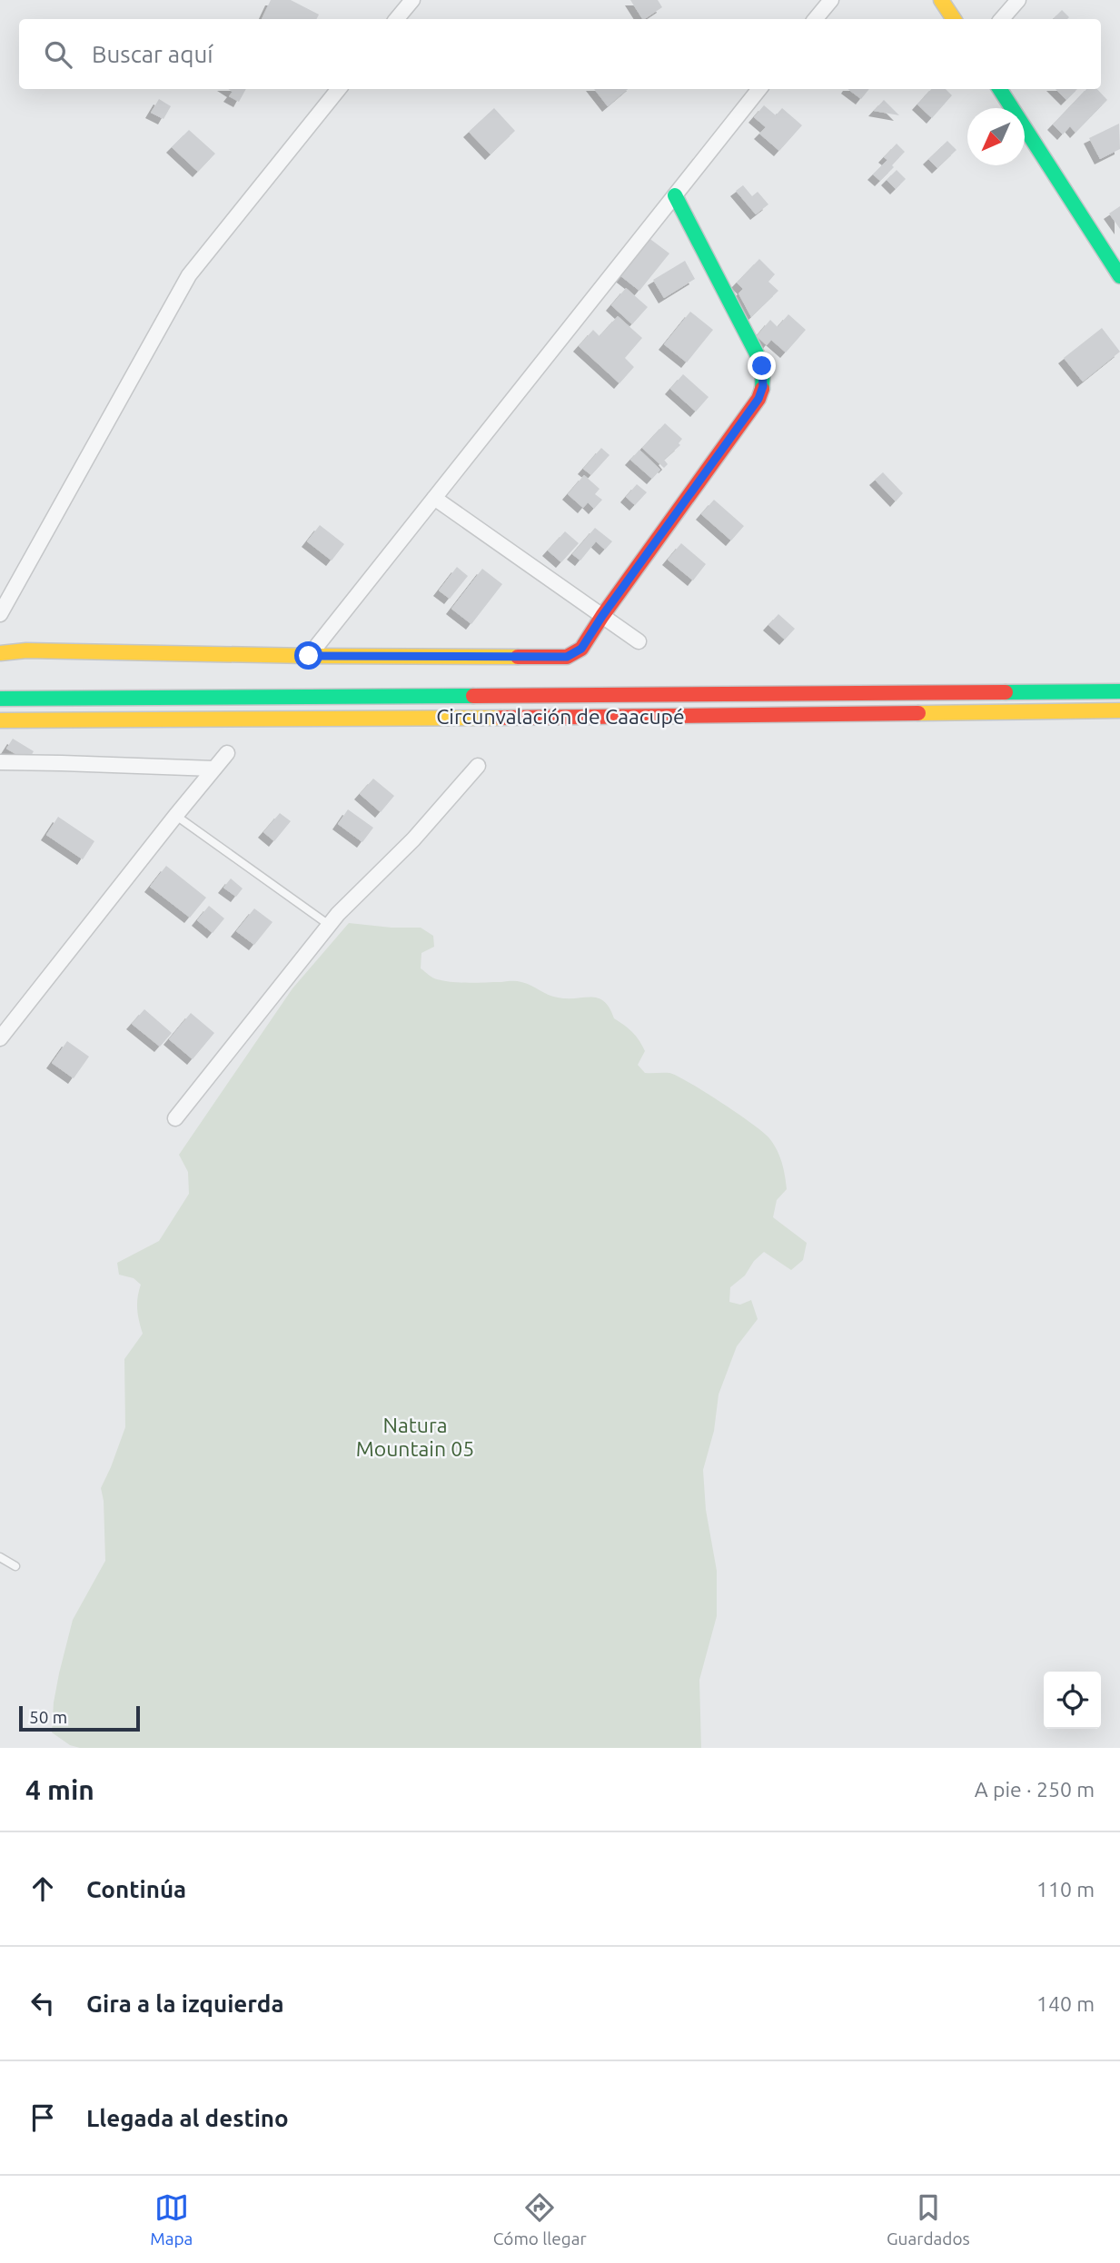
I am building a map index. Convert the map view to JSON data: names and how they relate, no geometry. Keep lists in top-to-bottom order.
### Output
{
  "streets": {
    "main road": ["Circunvalación de Caacupé"]
  },
  "parks": ["Natura Mountain 05"],
  "scale_bar": "50 m",
  "north": "bottom left",
  "page": {
    "search": "Buscar aquí",
    "scale": "50 m",
    "heading": ["4 min", "A pie · 250 m"],
    "list": [
      ["Continúa", "110 m"],
      ["Gira a la izquierda", "140 m"],
      "Llegada al destino"
    ],
    "nav": ["Mapa", "Cómo llegar", "Guardados"]
  }
}
